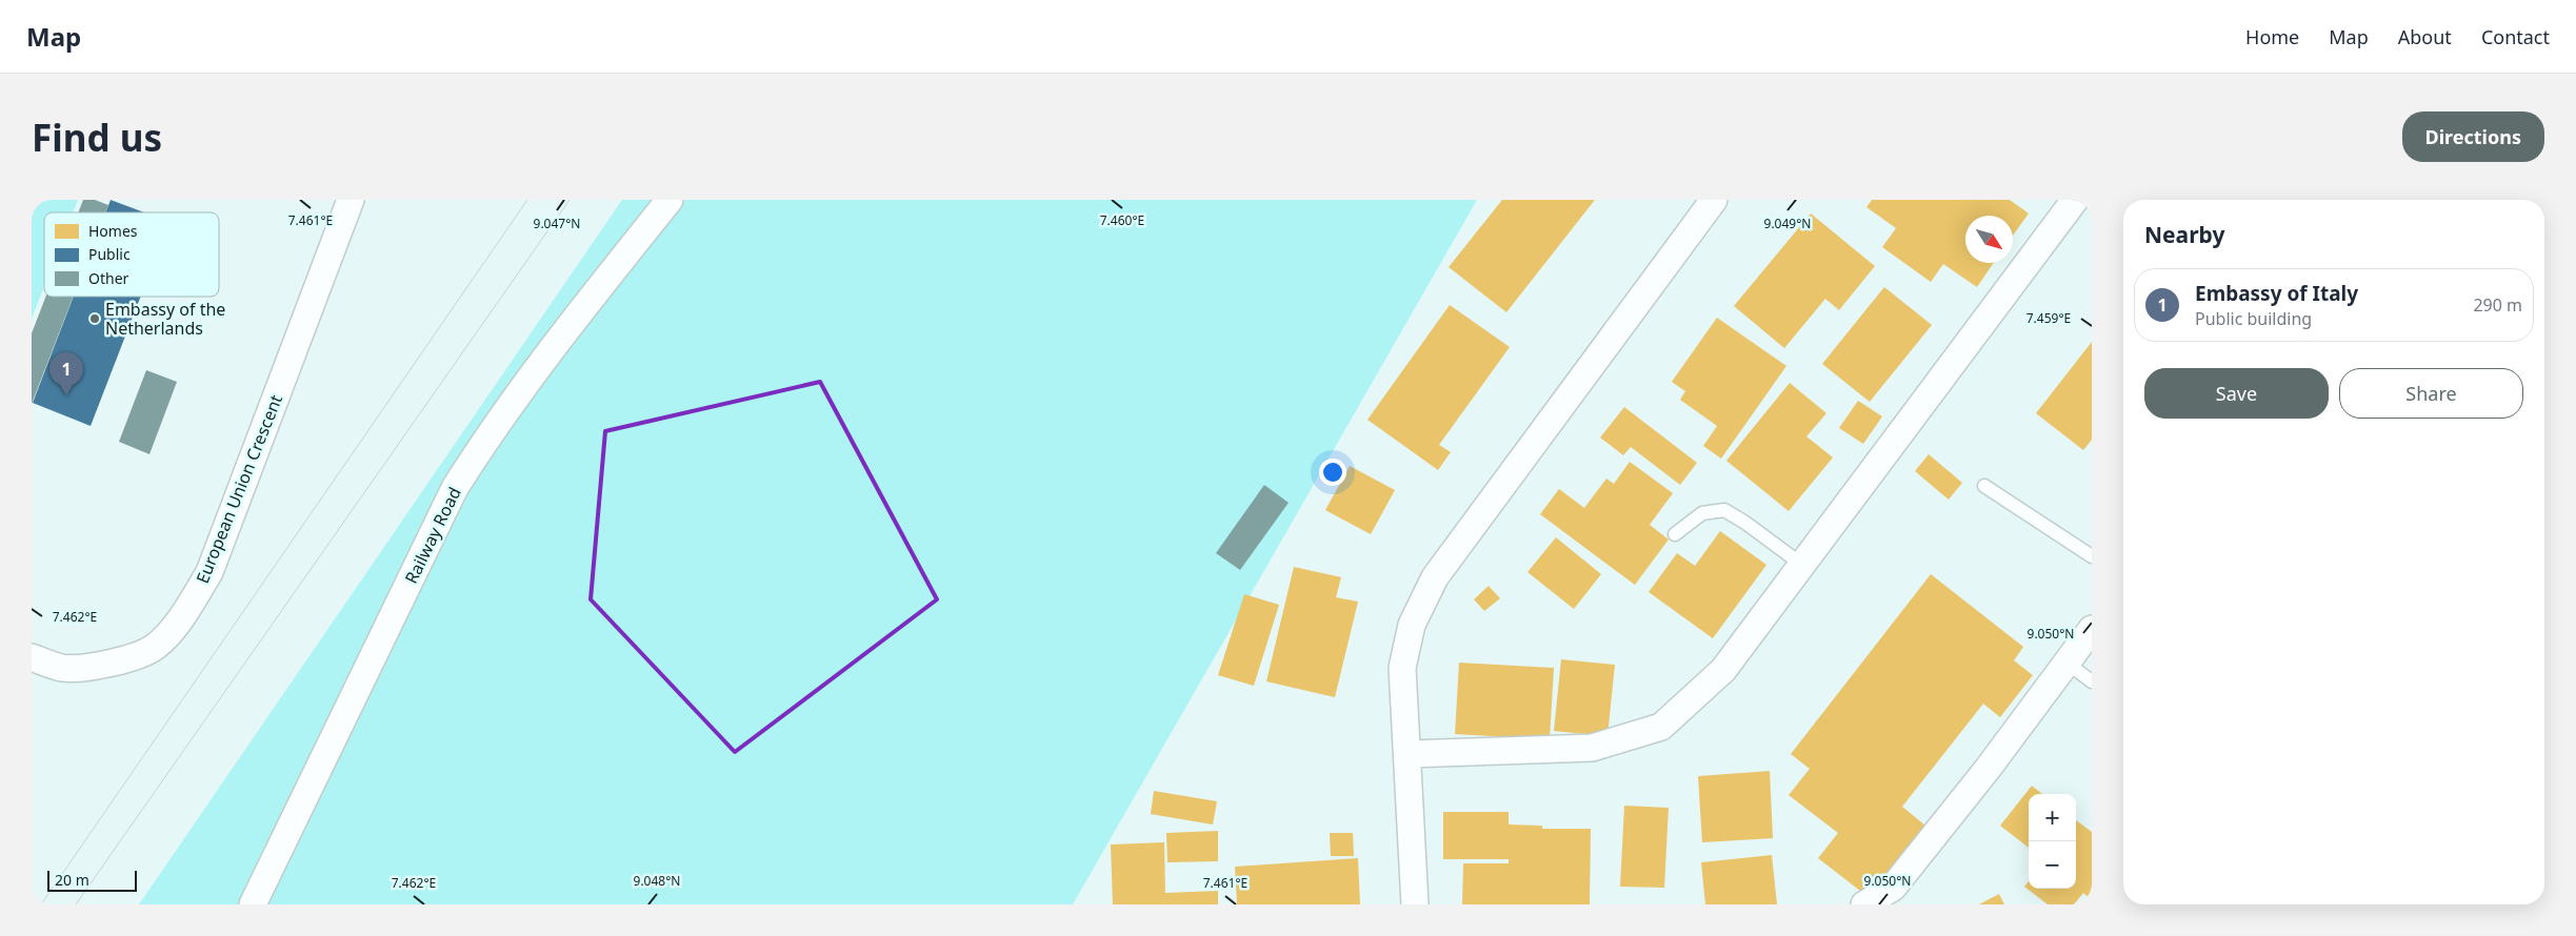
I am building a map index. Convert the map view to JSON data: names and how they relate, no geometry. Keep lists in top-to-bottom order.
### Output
{
  "streets": {
    "street": ["European Union Crescent", "Railway Road"]
  },
  "places": ["Embassy of the Netherlands"],
  "legend": ["Homes", "Public", "Other"],
  "scale_bar": "20 m",
  "north": "bottom right",
  "page": {
    "header": "Map",
    "nav": [
      "Home",
      "Map",
      "About",
      "Contact"
    ],
    "buttons": [
      "Directions",
      ["Save", "Share"]
    ],
    "title": "Find us",
    "heading": "Nearby",
    "list": [
      {
        "mark": "1",
        "name": "Embassy of Italy",
        "note": "Public building",
        "value": "290 m"
      }
    ],
    "pins": "1",
    "map_buttons": ["+", "−"],
    "scale": "20 m"
  },
  "coordinates": [
    "7.461°E",
    "7.460°E",
    "9.047°N",
    "9.049°N",
    "7.459°E",
    "7.462°E",
    "9.050°N",
    "9.048°N"
  ]
}
